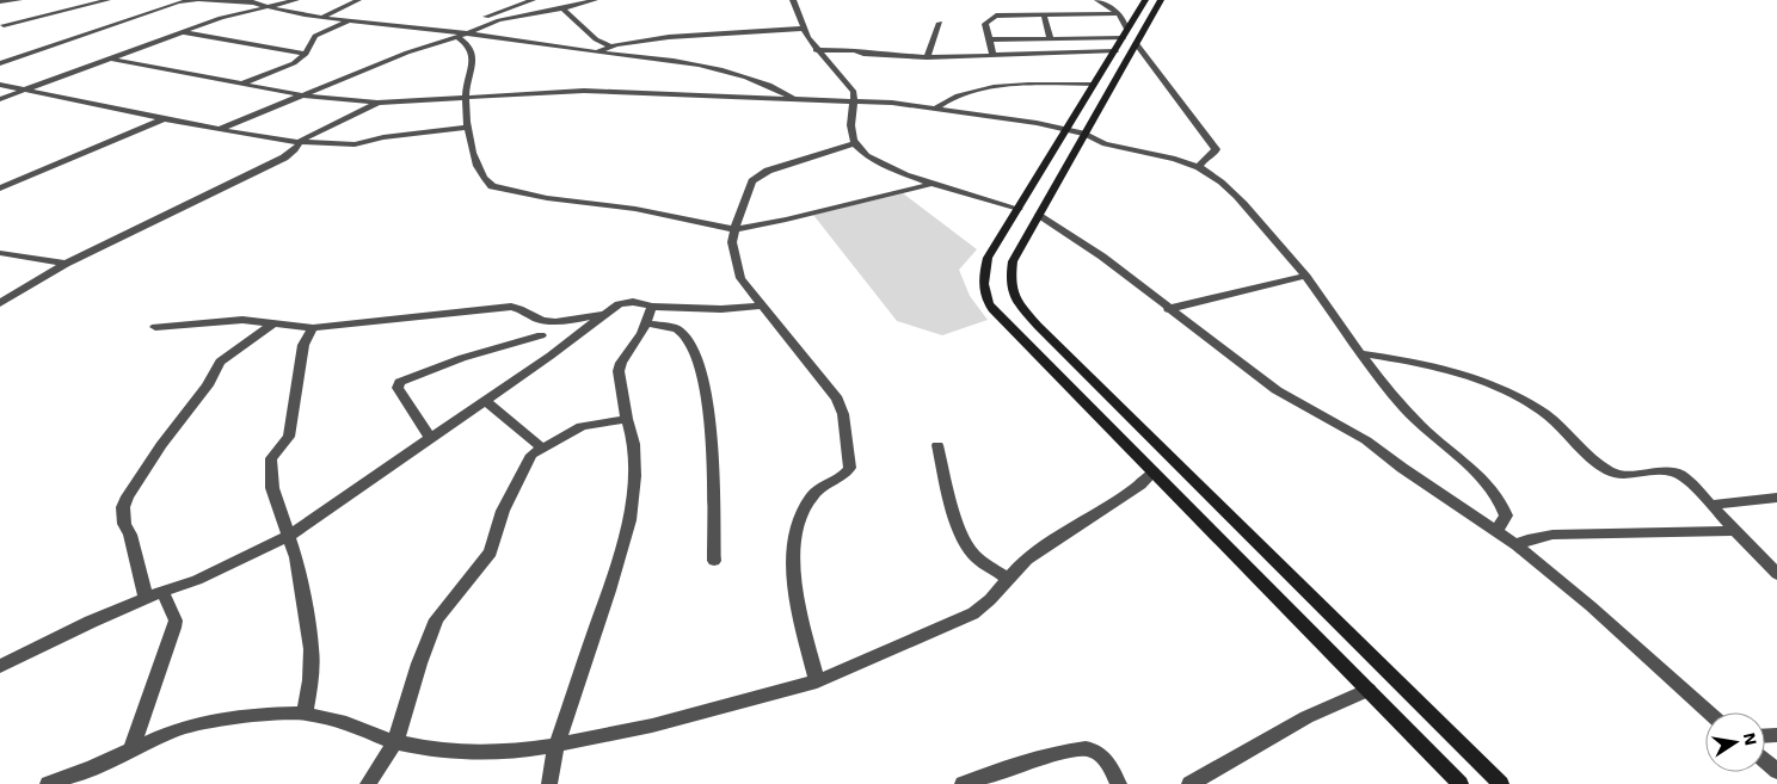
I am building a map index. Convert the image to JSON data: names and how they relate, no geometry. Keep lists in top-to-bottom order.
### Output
{
  "north": "right"
}
